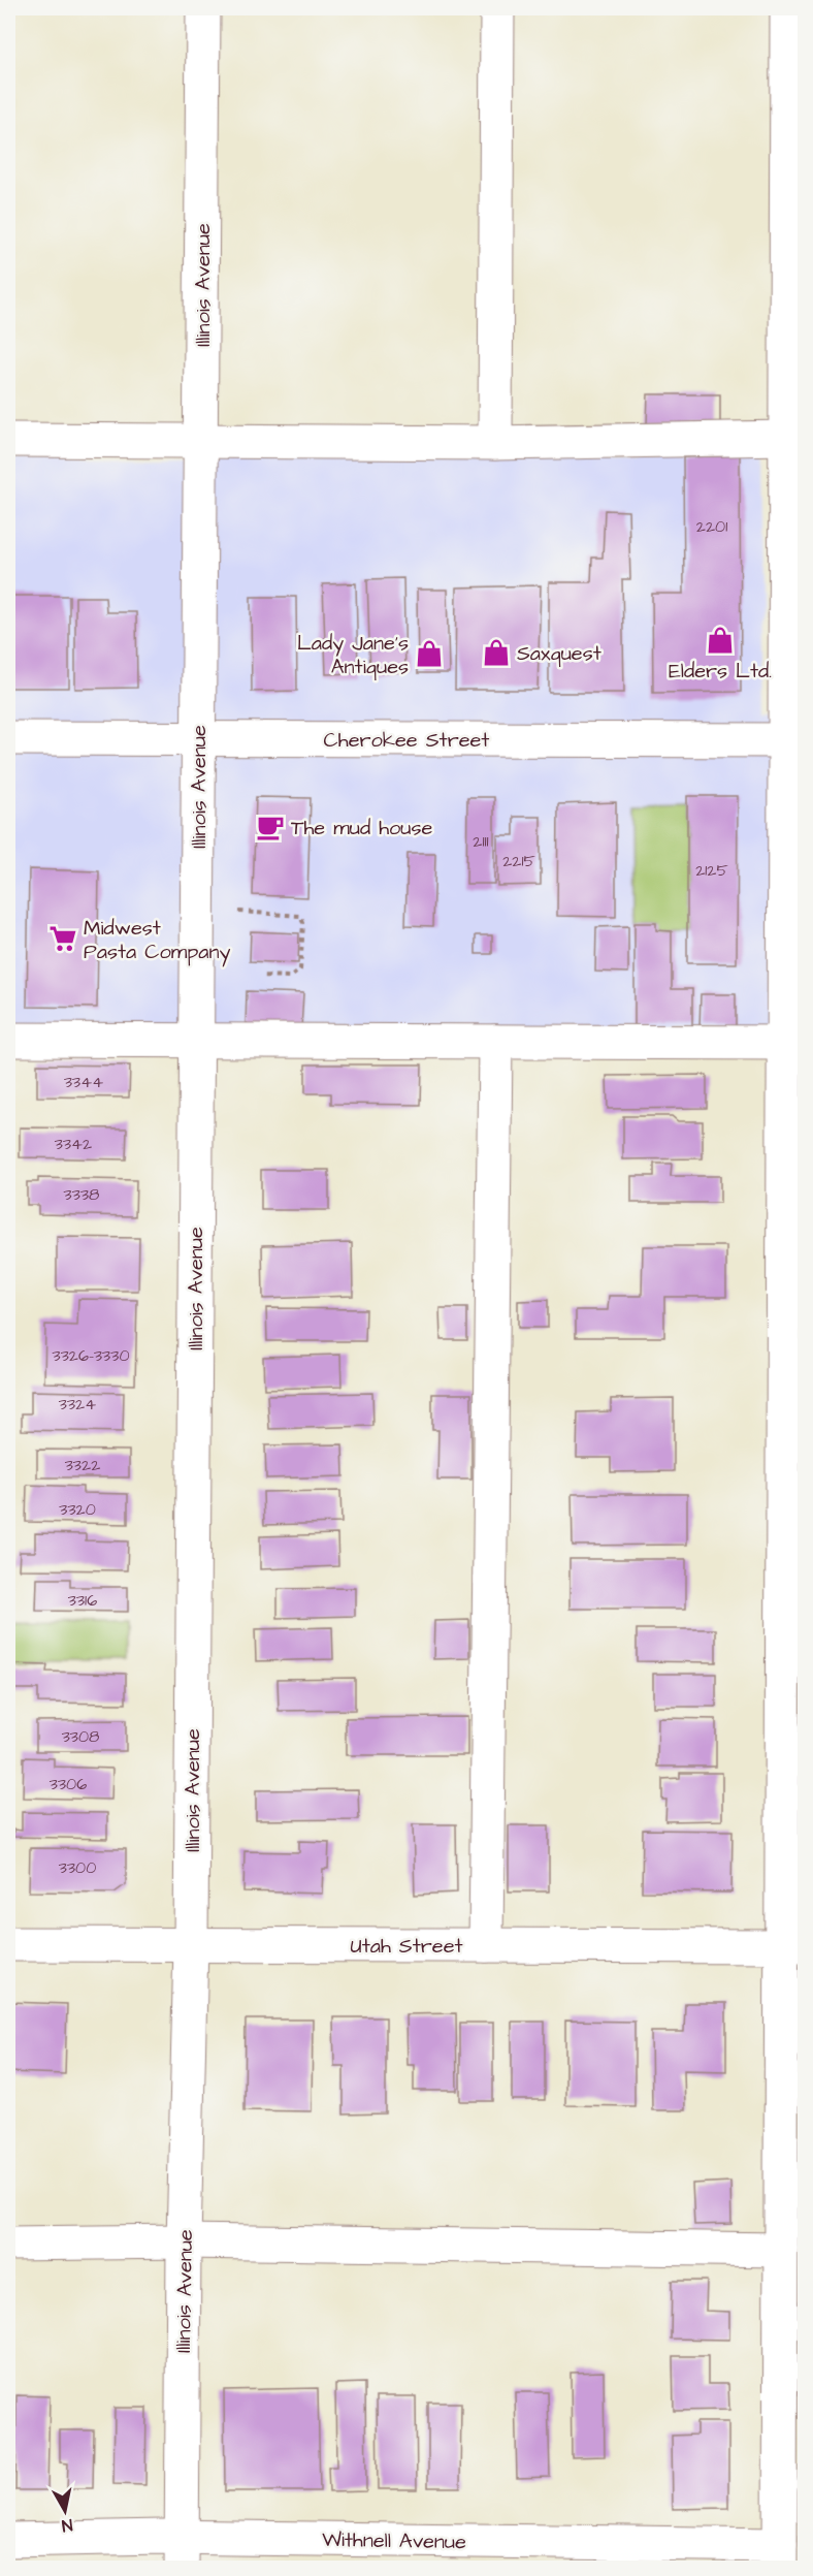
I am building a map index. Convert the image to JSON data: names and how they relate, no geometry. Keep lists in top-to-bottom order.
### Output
{
  "streets": {
    "street": [
      "Illinois Avenue",
      "Cherokee Street",
      "Utah Street",
      "Withnell Avenue"
    ]
  },
  "crossings": [
    ["Illinois Avenue", "Cherokee Street"],
    ["Illinois Avenue", "Utah Street"],
    ["Illinois Avenue", "Withnell Avenue"]
  ],
  "places": {
    "shop": ["Elders Ltd.", "Saxquest", "Lady Jane's Antiques"],
    "cafe": ["The mud house"],
    "supermarket": ["Midwest Pasta Company"]
  },
  "house_numbers": [
    "2201",
    "2111",
    "2215",
    "2125",
    "3344",
    "3342",
    "3338",
    "3326-3330",
    "3324",
    "3322",
    "3320",
    "3316",
    "3308",
    "3306",
    "3300"
  ],
  "north": "bottom"
}
